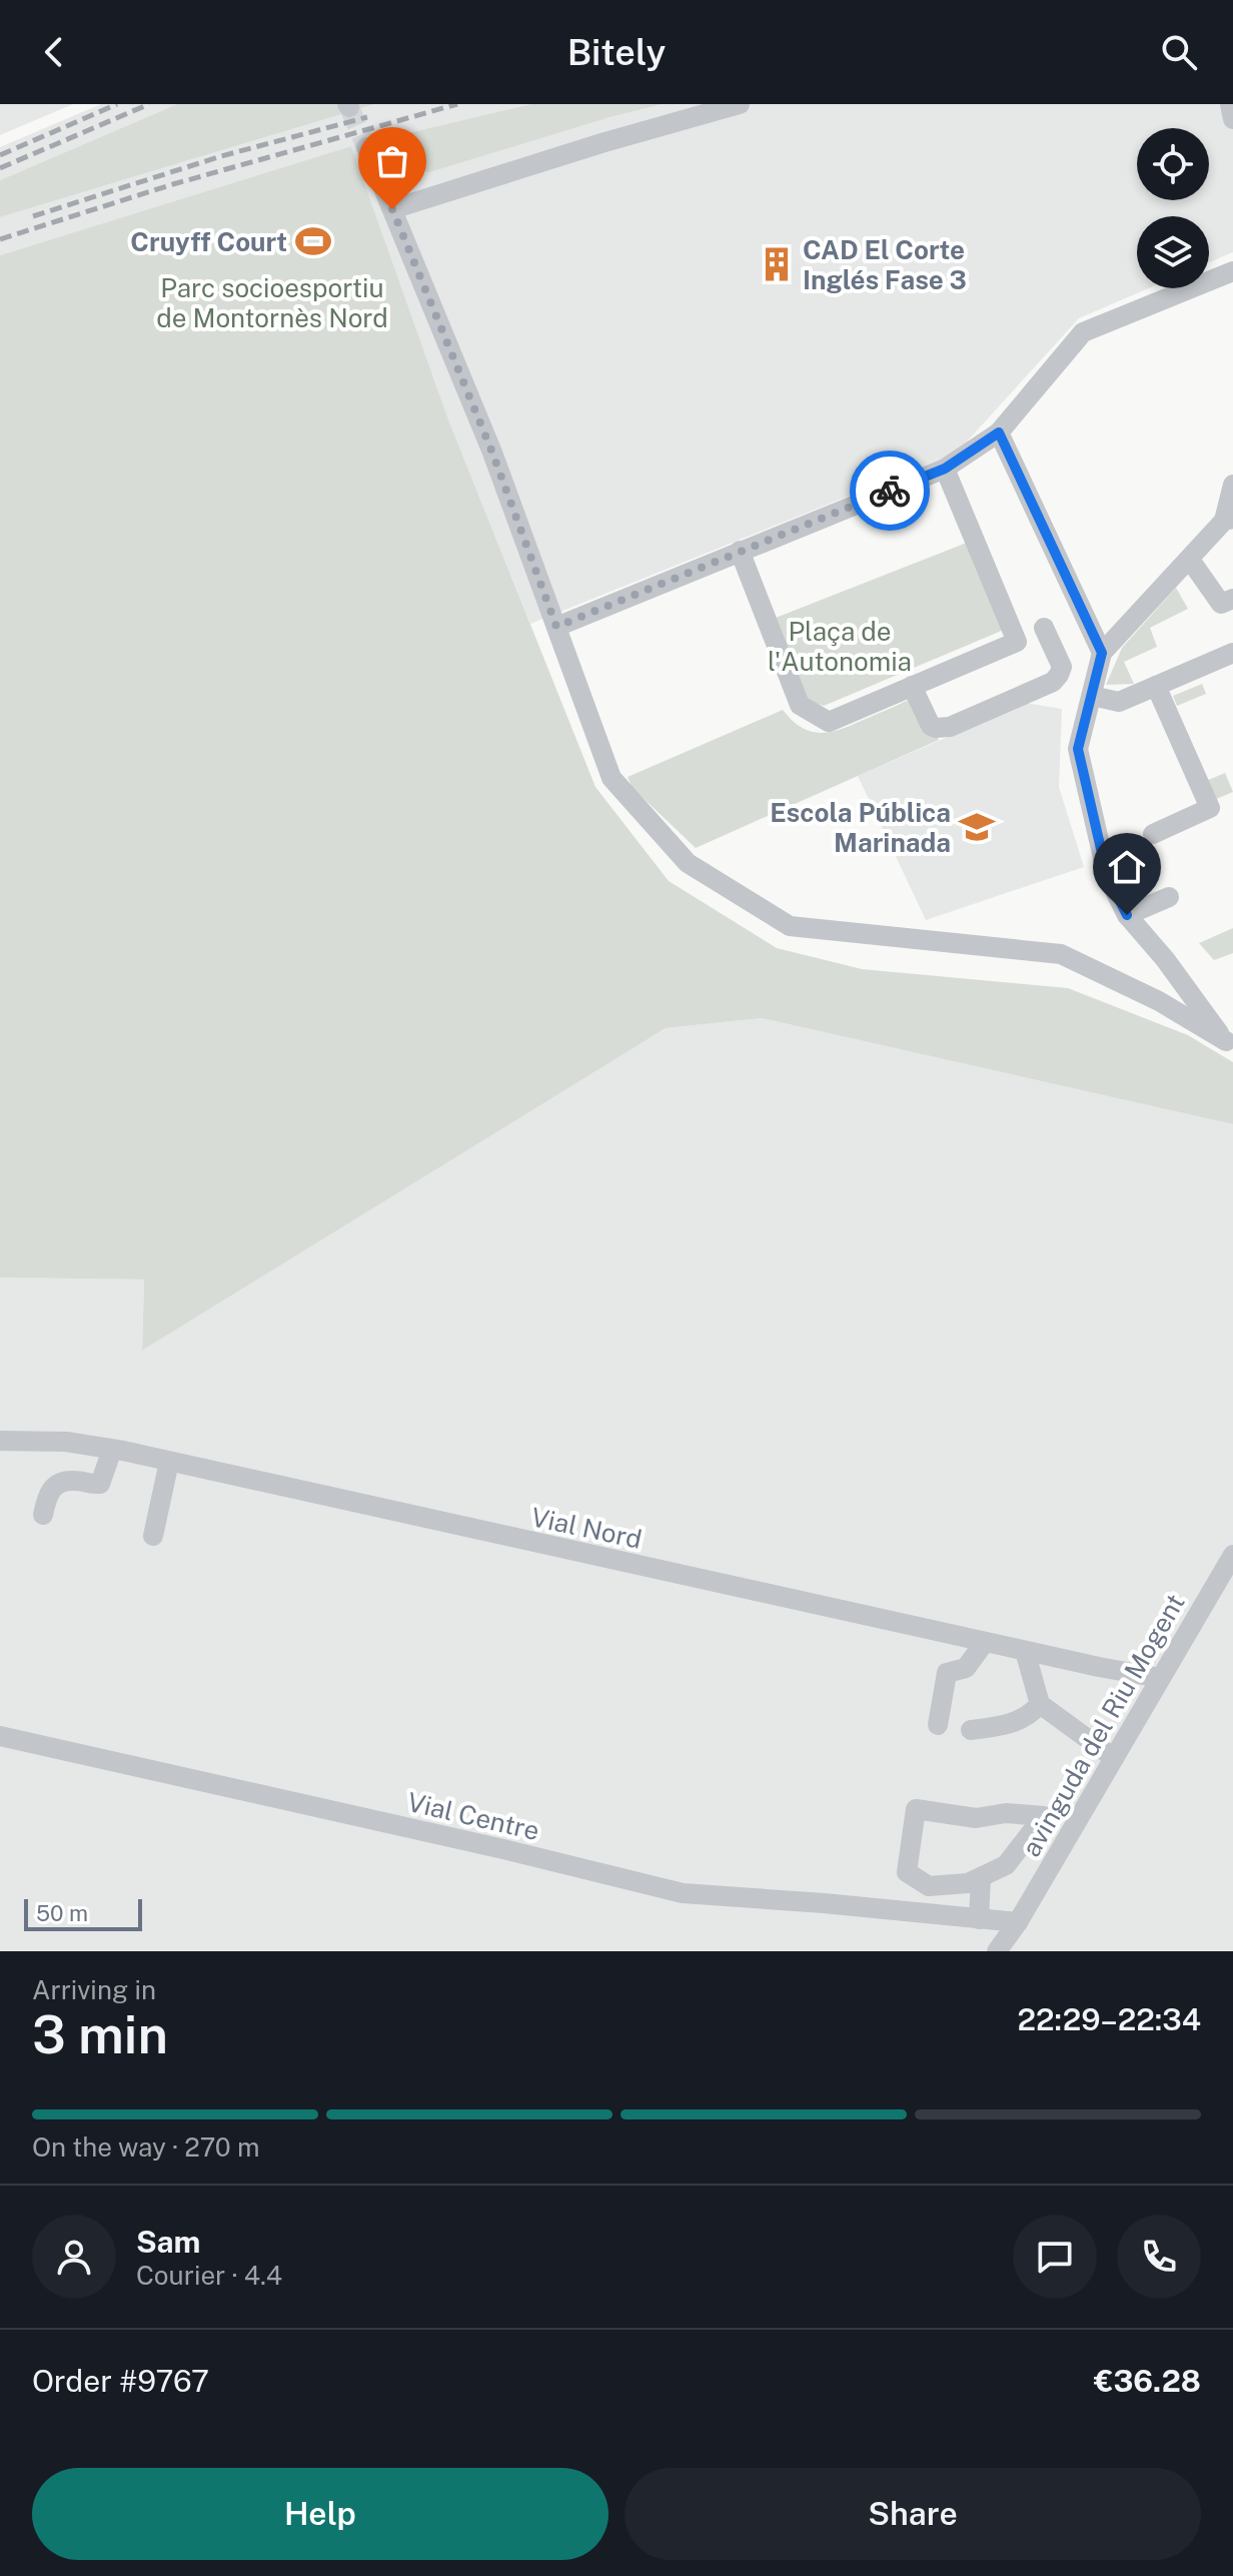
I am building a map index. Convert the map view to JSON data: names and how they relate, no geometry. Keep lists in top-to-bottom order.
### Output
{
  "streets": {
    "street": ["Vial Nord", "avinguda del Riu Mogent", "Vial Centre"]
  },
  "crossings": [
    ["Vial Nord", "avinguda del Riu Mogent"],
    ["avinguda del Riu Mogent", "Vial Centre"]
  ],
  "parks": ["Parc socioesportiu de Montornès Nord", "Plaça de l'Autonomia"],
  "places": {
    "sports": ["Cruyff Court"],
    "building": ["CAD El Corte Inglés Fase 3"],
    "school or university": ["Escola Pública Marinada"]
  },
  "scale_bar": "50 m",
  "page": {
    "header": "Bitely",
    "scale": "50 m",
    "heading": ["3 min", "Arriving in", "22:29–22:34"],
    "panel": [
      "Sam",
      "Courier · 4.4",
      "Order #9767",
      "€36.28"
    ],
    "bar": "On the way · 270 m",
    "buttons": ["Help", "Share"]
  }
}
